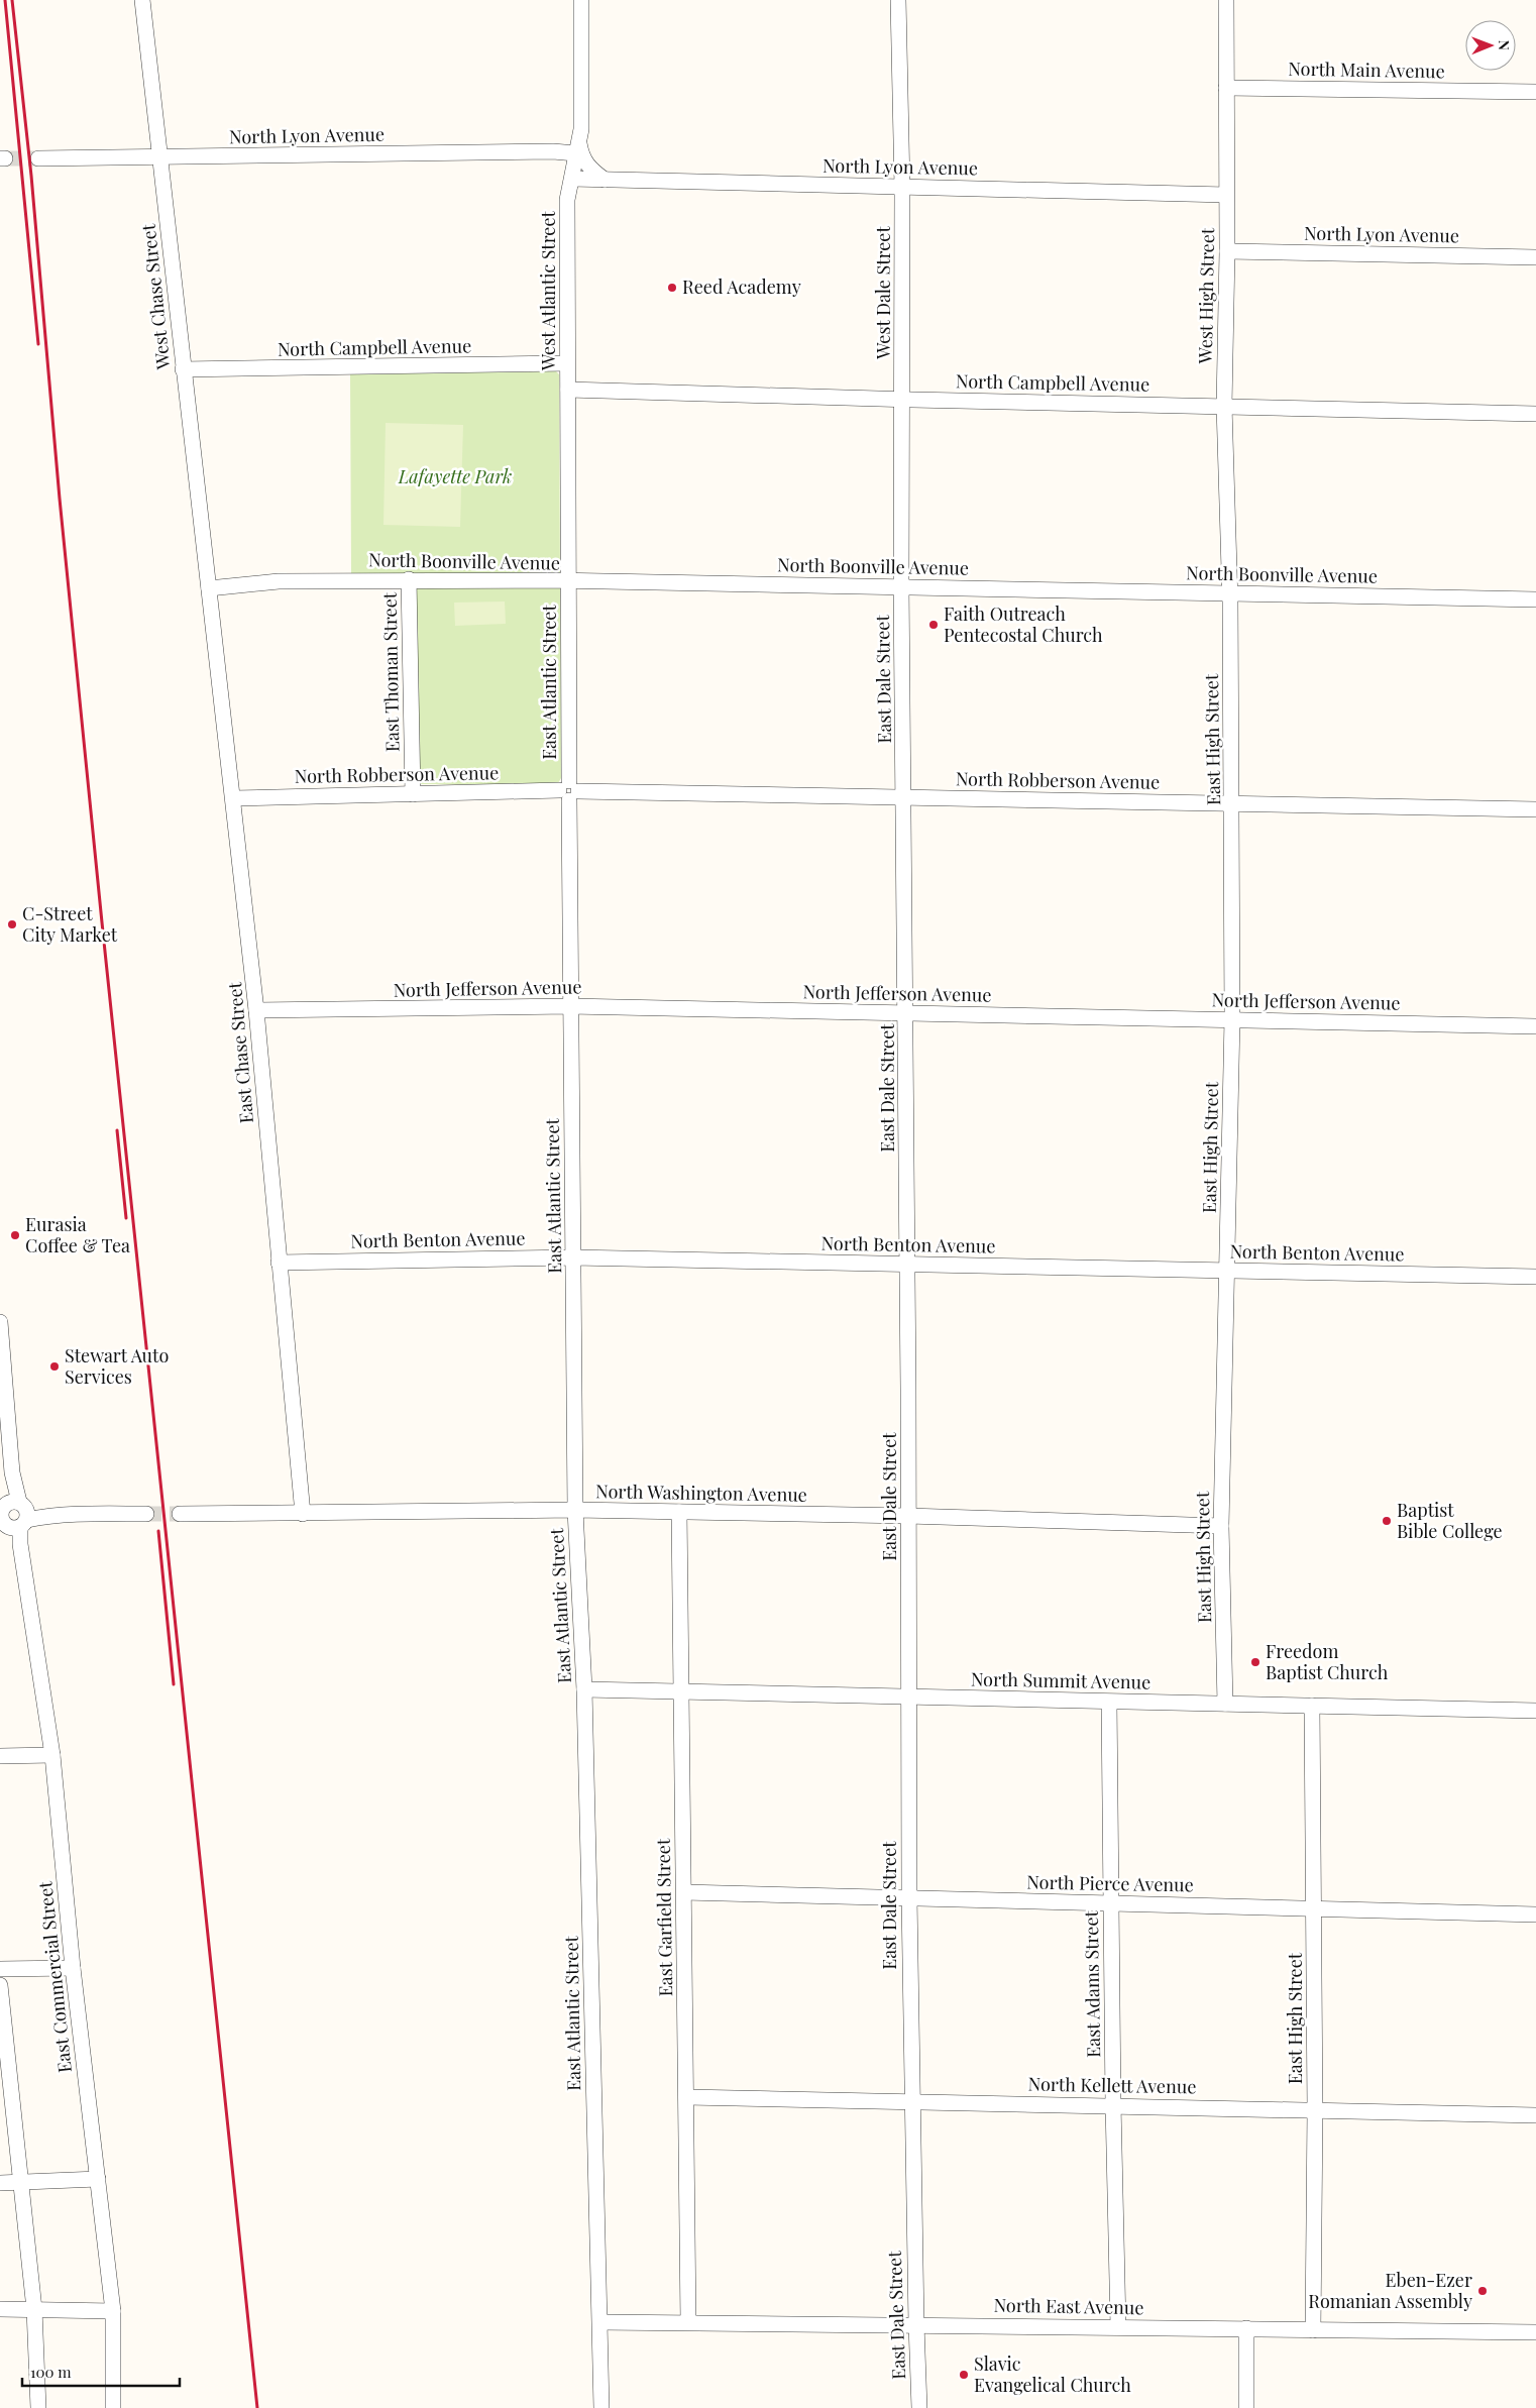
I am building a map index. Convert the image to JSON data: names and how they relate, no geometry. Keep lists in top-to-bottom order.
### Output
{
  "streets": {
    "street": [
      "North Main Avenue",
      "North Lyon Avenue",
      "West Atlantic Street",
      "West Dale Street",
      "West High Street",
      "West Chase Street",
      "North Campbell Avenue",
      "North Boonville Avenue",
      "East Thoman Street",
      "East Dale Street",
      "East Atlantic Street",
      "East High Street",
      "North Robberson Avenue",
      "North Jefferson Avenue",
      "East Chase Street",
      "North Benton Avenue",
      "North Washington Avenue",
      "North Summit Avenue",
      "North Pierce Avenue",
      "East Garfield Street",
      "East Commercial Street",
      "East Adams Street",
      "North Kellett Avenue",
      "North East Avenue"
    ]
  },
  "crossings": [
    ["North Main Avenue", "West High Street"],
    ["North Lyon Avenue", "West Atlantic Street"],
    ["North Lyon Avenue", "West Dale Street"],
    ["North Lyon Avenue", "West High Street"],
    ["North Lyon Avenue", "West Chase Street"],
    ["West Atlantic Street", "North Campbell Avenue"],
    ["West Atlantic Street", "North Boonville Avenue"],
    ["West Atlantic Street", "East Atlantic Street"],
    ["West Dale Street", "North Campbell Avenue"],
    ["West Dale Street", "North Boonville Avenue"],
    ["West Dale Street", "East Dale Street"],
    ["West High Street", "North Campbell Avenue"],
    ["West High Street", "North Boonville Avenue"],
    ["West High Street", "East High Street"],
    ["West Chase Street", "North Campbell Avenue"],
    ["West Chase Street", "North Boonville Avenue"],
    ["West Chase Street", "East Chase Street"],
    ["North Boonville Avenue", "East Thoman Street"],
    ["North Boonville Avenue", "East Dale Street"],
    ["North Boonville Avenue", "East Atlantic Street"],
    ["North Boonville Avenue", "East High Street"],
    ["North Boonville Avenue", "East Chase Street"],
    ["East Thoman Street", "North Robberson Avenue"],
    ["East Dale Street", "North Robberson Avenue"],
    ["East Dale Street", "North Jefferson Avenue"],
    ["East Dale Street", "North Benton Avenue"],
    ["East Dale Street", "North Washington Avenue"],
    ["East Dale Street", "North Summit Avenue"],
    ["East Dale Street", "North Pierce Avenue"],
    ["East Dale Street", "North Kellett Avenue"],
    ["East Dale Street", "North East Avenue"],
    ["East Atlantic Street", "North Robberson Avenue"],
    ["East Atlantic Street", "North Jefferson Avenue"],
    ["East Atlantic Street", "North Benton Avenue"],
    ["East Atlantic Street", "North Washington Avenue"],
    ["East Atlantic Street", "North Summit Avenue"],
    ["East Atlantic Street", "North East Avenue"],
    ["East High Street", "North Robberson Avenue"],
    ["East High Street", "North Jefferson Avenue"],
    ["East High Street", "North Benton Avenue"],
    ["East High Street", "North Washington Avenue"],
    ["East High Street", "North Summit Avenue"],
    ["East High Street", "North Pierce Avenue"],
    ["East High Street", "North Kellett Avenue"],
    ["East High Street", "North East Avenue"],
    ["North Robberson Avenue", "East Chase Street"],
    ["North Jefferson Avenue", "East Chase Street"],
    ["East Chase Street", "North Benton Avenue"],
    ["East Chase Street", "North Washington Avenue"],
    ["North Washington Avenue", "East Garfield Street"],
    ["North Summit Avenue", "East Garfield Street"],
    ["North Summit Avenue", "East Adams Street"],
    ["North Pierce Avenue", "East Garfield Street"],
    ["North Pierce Avenue", "East Adams Street"],
    ["East Garfield Street", "North Kellett Avenue"],
    ["East Garfield Street", "North East Avenue"],
    ["East Adams Street", "North Kellett Avenue"],
    ["East Adams Street", "North East Avenue"]
  ],
  "parks": ["Lafayette Park"],
  "places": [
    "Reed Academy",
    "Faith Outreach Pentecostal Church",
    "C-Street City Market",
    "Eurasia Coffee & Tea",
    "Stewart Auto Services",
    "Baptist Bible College",
    "Freedom Baptist Church",
    "Eben-Ezer Romanian Assembly",
    "Slavic Evangelical Church"
  ],
  "scale_bar": "100 m",
  "north": "right"
}
